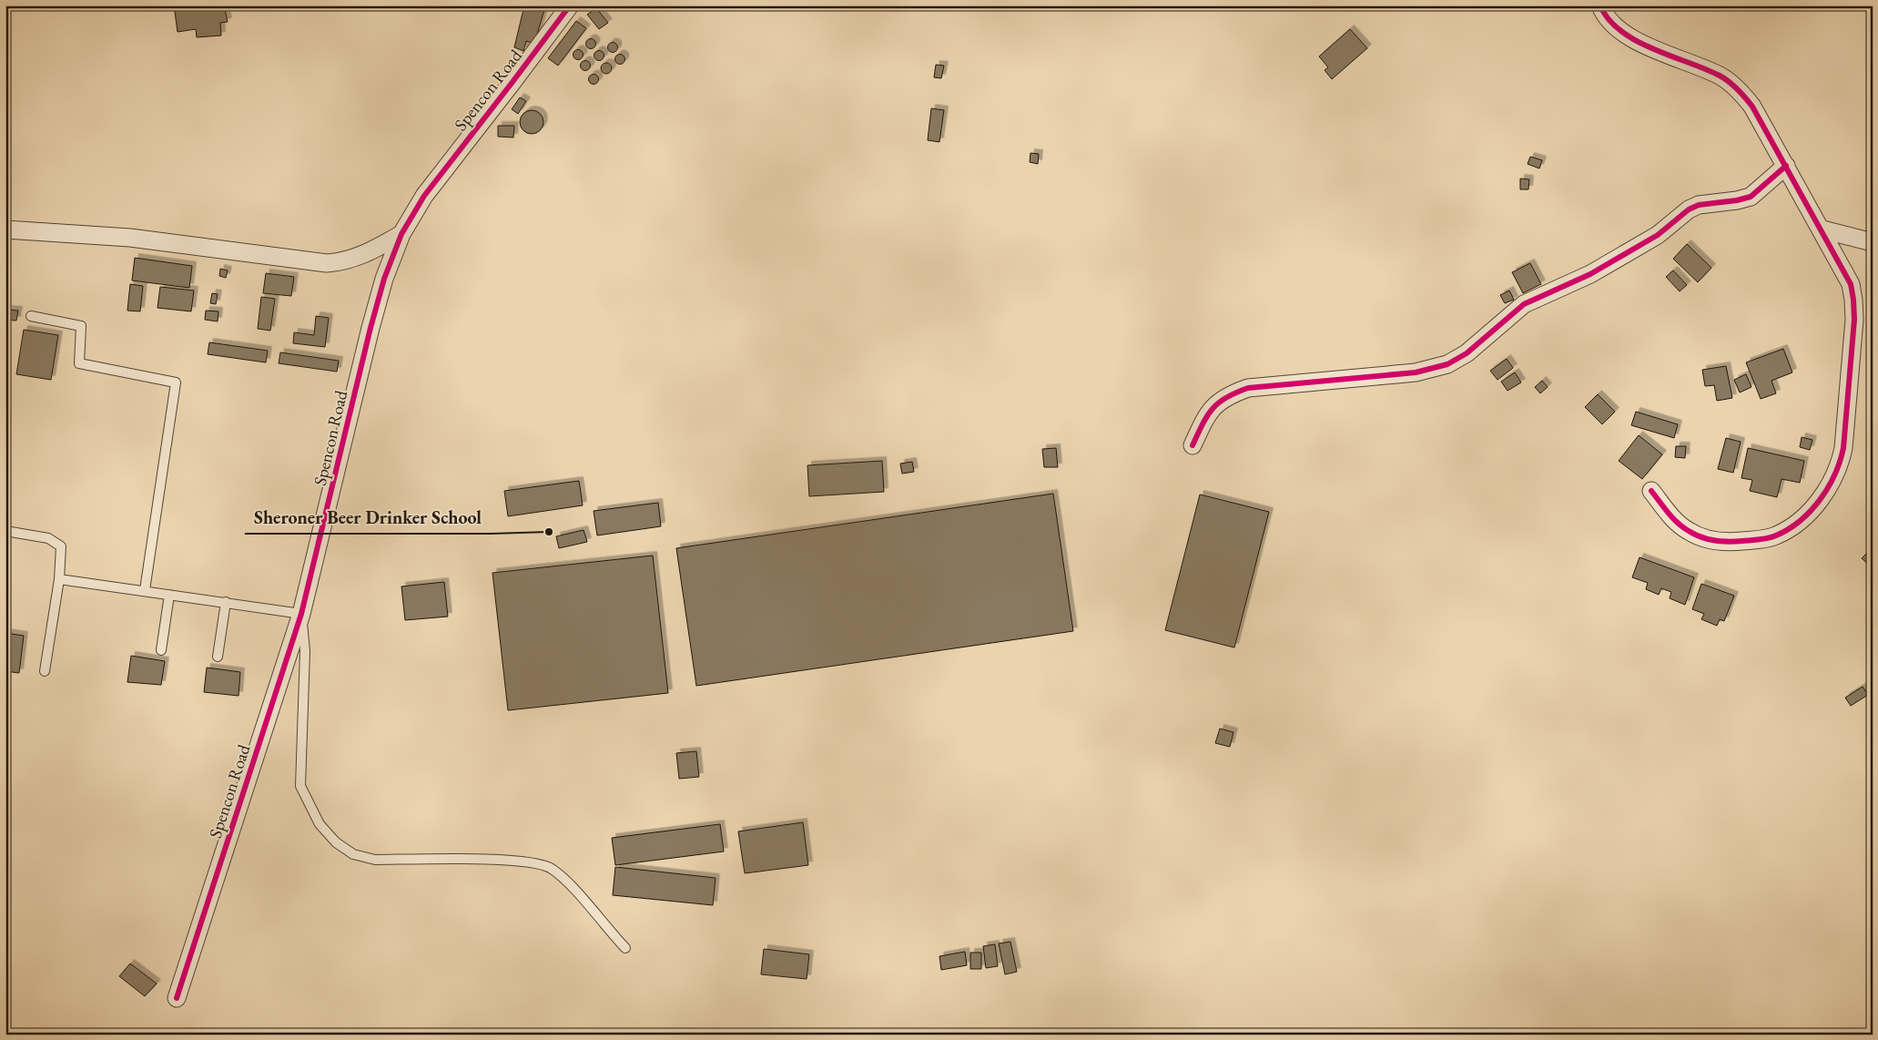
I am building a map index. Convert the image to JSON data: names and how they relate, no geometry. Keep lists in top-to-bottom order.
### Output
{
  "streets": {
    "street": ["Spencon Road"]
  },
  "places": ["Sheroner Beer Drinker School"]
}
